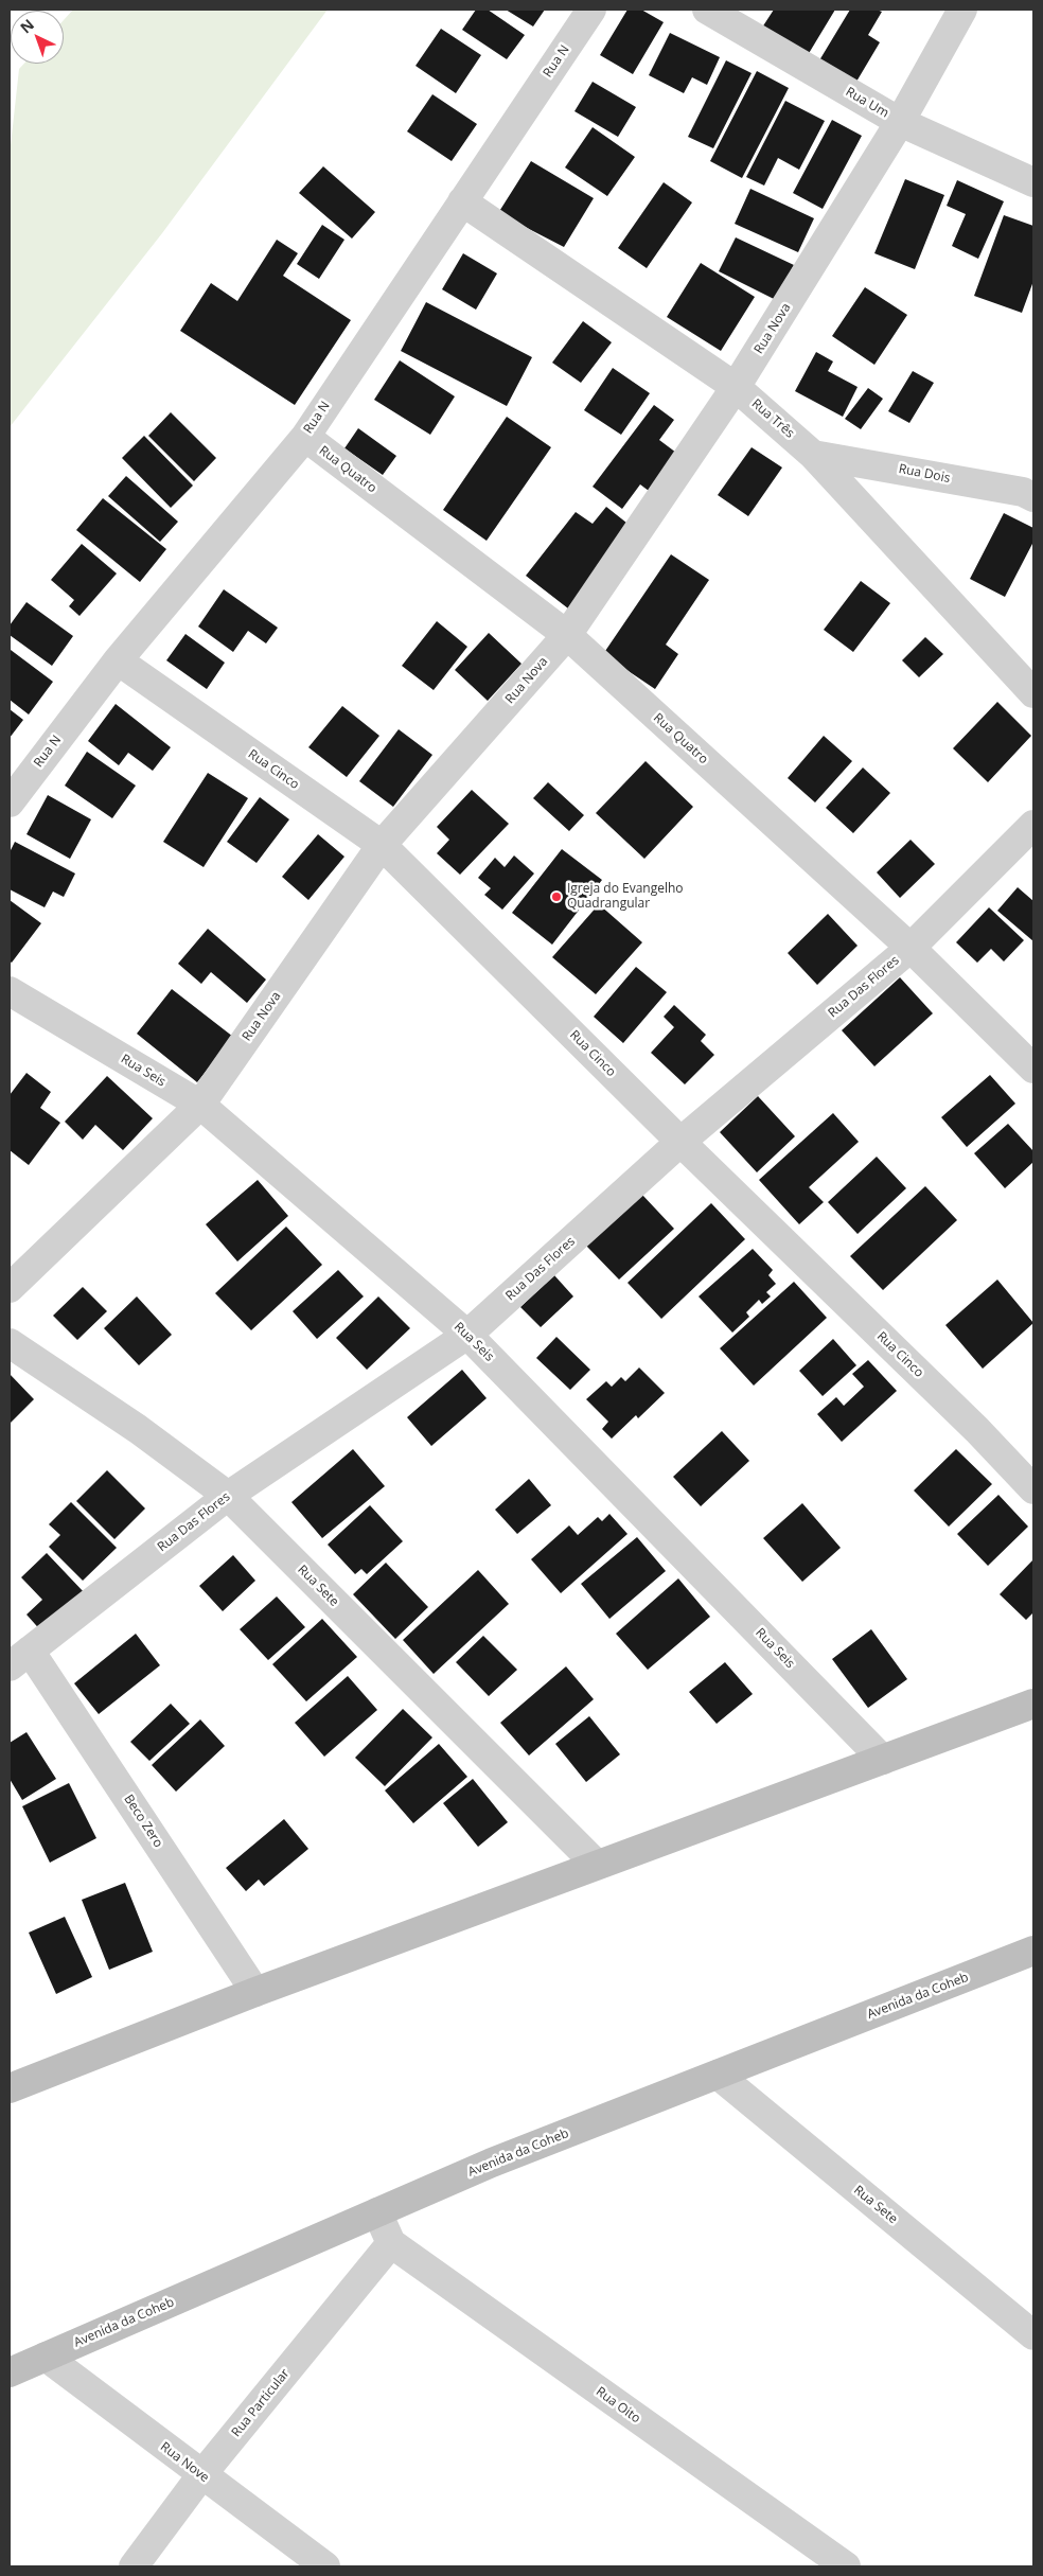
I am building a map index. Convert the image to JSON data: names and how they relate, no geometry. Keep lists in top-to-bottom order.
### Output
{
  "streets": {
    "main road": ["Avenida da Coheb"],
    "street": [
      "Rua N",
      "Rua Um",
      "Rua Nova",
      "Rua Três",
      "Rua Quatro",
      "Rua Dois",
      "Rua Cinco",
      "Rua Das Flores",
      "Rua Seis",
      "Rua Sete",
      "Beco Zero",
      "Rua Particular",
      "Rua Oito",
      "Rua Nove"
    ]
  },
  "crossings": [
    ["Rua N", "Rua Três"],
    ["Rua N", "Rua Quatro"],
    ["Rua N", "Rua Cinco"],
    ["Rua Um", "Rua Nova"],
    ["Rua Nova", "Rua Três"],
    ["Rua Nova", "Rua Quatro"],
    ["Rua Nova", "Rua Cinco"],
    ["Rua Nova", "Rua Seis"],
    ["Rua Três", "Rua Dois"],
    ["Rua Quatro", "Rua Das Flores"],
    ["Rua Cinco", "Rua Das Flores"],
    ["Rua Das Flores", "Rua Seis"],
    ["Rua Das Flores", "Rua Sete"],
    ["Rua Das Flores", "Beco Zero"],
    ["Rua Sete", "Avenida da Coheb"],
    ["Avenida da Coheb", "Rua Nove"],
    ["Rua Particular", "Rua Oito"],
    ["Rua Particular", "Rua Nove"]
  ],
  "places": ["Igreja do Evangelho Quadrangular"],
  "north": "top left"
}
